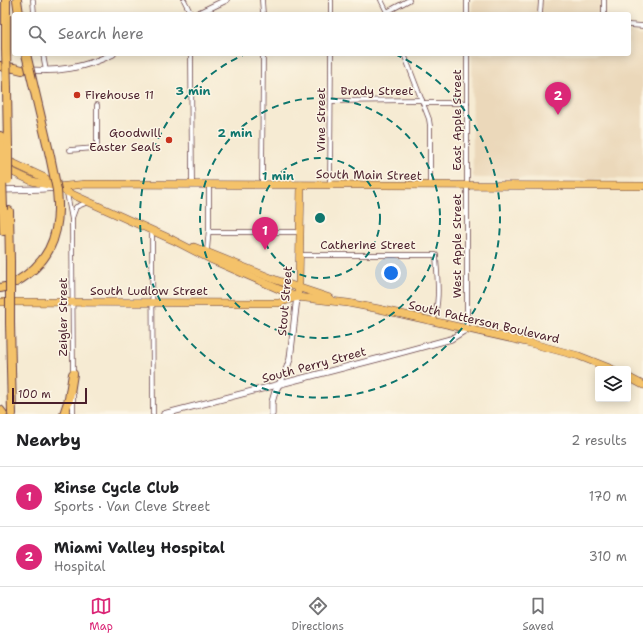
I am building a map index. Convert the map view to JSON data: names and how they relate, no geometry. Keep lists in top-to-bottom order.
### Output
{
  "streets": {
    "main road": [
      "South Main Street",
      "South Ludlow Street",
      "Stout Street",
      "South Patterson Boulevard"
    ],
    "street": [
      "Brady Street",
      "Vine Street",
      "East Apple Street",
      "Catherine Street",
      "West Apple Street",
      "Zeigler Street",
      "South Perry Street"
    ]
  },
  "crossings": [
    ["Brady Street", "Vine Street"],
    ["Brady Street", "East Apple Street"],
    ["Vine Street", "South Main Street"],
    ["East Apple Street", "South Main Street"],
    ["East Apple Street", "West Apple Street"],
    ["South Main Street", "West Apple Street"],
    ["South Main Street", "Stout Street"],
    ["South Main Street", "South Patterson Boulevard"],
    ["Catherine Street", "Stout Street"],
    ["Catherine Street", "South Patterson Boulevard"],
    ["West Apple Street", "South Patterson Boulevard"],
    ["West Apple Street", "South Perry Street"],
    ["South Ludlow Street", "Stout Street"],
    ["South Ludlow Street", "Zeigler Street"],
    ["South Ludlow Street", "South Patterson Boulevard"],
    ["Stout Street", "South Patterson Boulevard"],
    ["Stout Street", "South Perry Street"],
    ["Zeigler Street", "South Patterson Boulevard"],
    ["South Patterson Boulevard", "South Perry Street"]
  ],
  "places": ["Firehouse 11", "Goodwill Easter Seals"],
  "scale_bar": "100 m",
  "page": {
    "search": "Search here",
    "pins": ["2", "1"],
    "scale": "100 m",
    "heading": ["Nearby", "2 results"],
    "list": [
      {
        "mark": "1",
        "name": "Rinse Cycle Club",
        "note": "Sports · Van Cleve Street",
        "value": "170 m"
      },
      {
        "mark": "2",
        "name": "Miami Valley Hospital",
        "note": "Hospital",
        "value": "310 m"
      }
    ],
    "nav": ["Map", "Directions", "Saved"]
  },
  "rings": ["3 min", "2 min", "1 min"]
}
